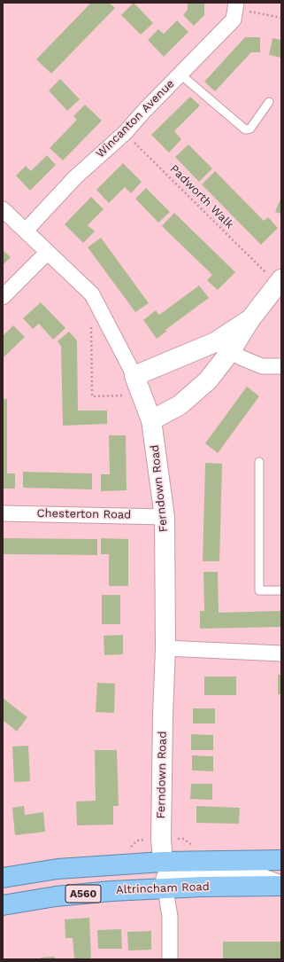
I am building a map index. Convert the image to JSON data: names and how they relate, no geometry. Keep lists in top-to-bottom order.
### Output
{
  "streets": {
    "highway": ["Altrincham Road", "A560"],
    "main road": ["Ferndown Road"],
    "street": ["Wincanton Avenue", "Chesterton Road"],
    "path": ["Padworth Walk"]
  },
  "crossings": [
    ["Wincanton Avenue", "Padworth Walk"],
    ["Wincanton Avenue", "Ferndown Road"],
    ["Ferndown Road", "Chesterton Road"],
    ["Ferndown Road", "A560"]
  ]
}
